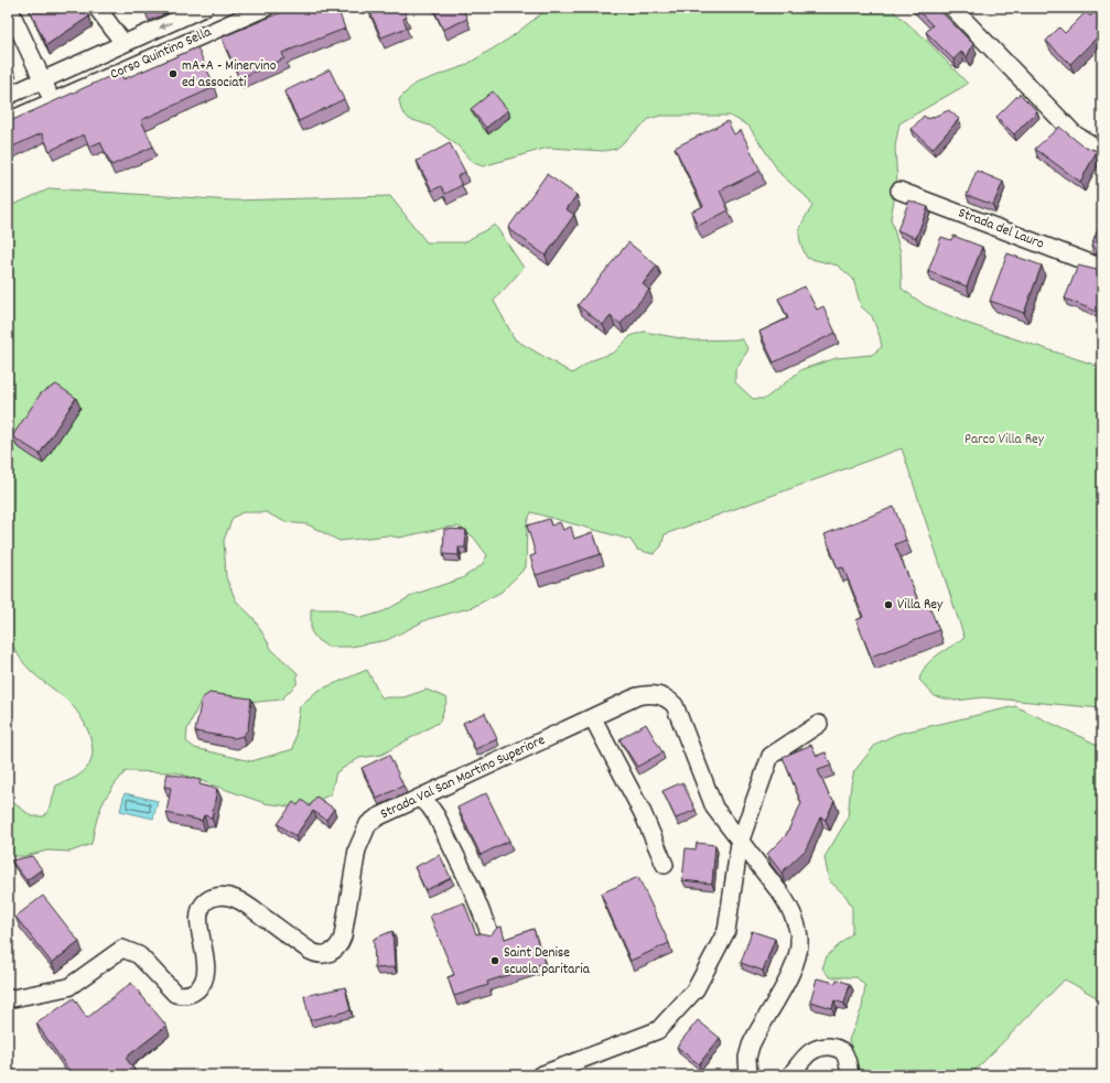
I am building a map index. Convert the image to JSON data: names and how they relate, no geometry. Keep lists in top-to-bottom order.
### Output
{
  "streets": {
    "street": ["Corso Quintino Sella", "Strada del Lauro", "Strada Val San Martino Superiore"]
  },
  "parks": ["Parco Villa Rey"],
  "places": ["mA+A - Minervino ed associati", "Villa Rey", "Saint Denise scuola paritaria"]
}
